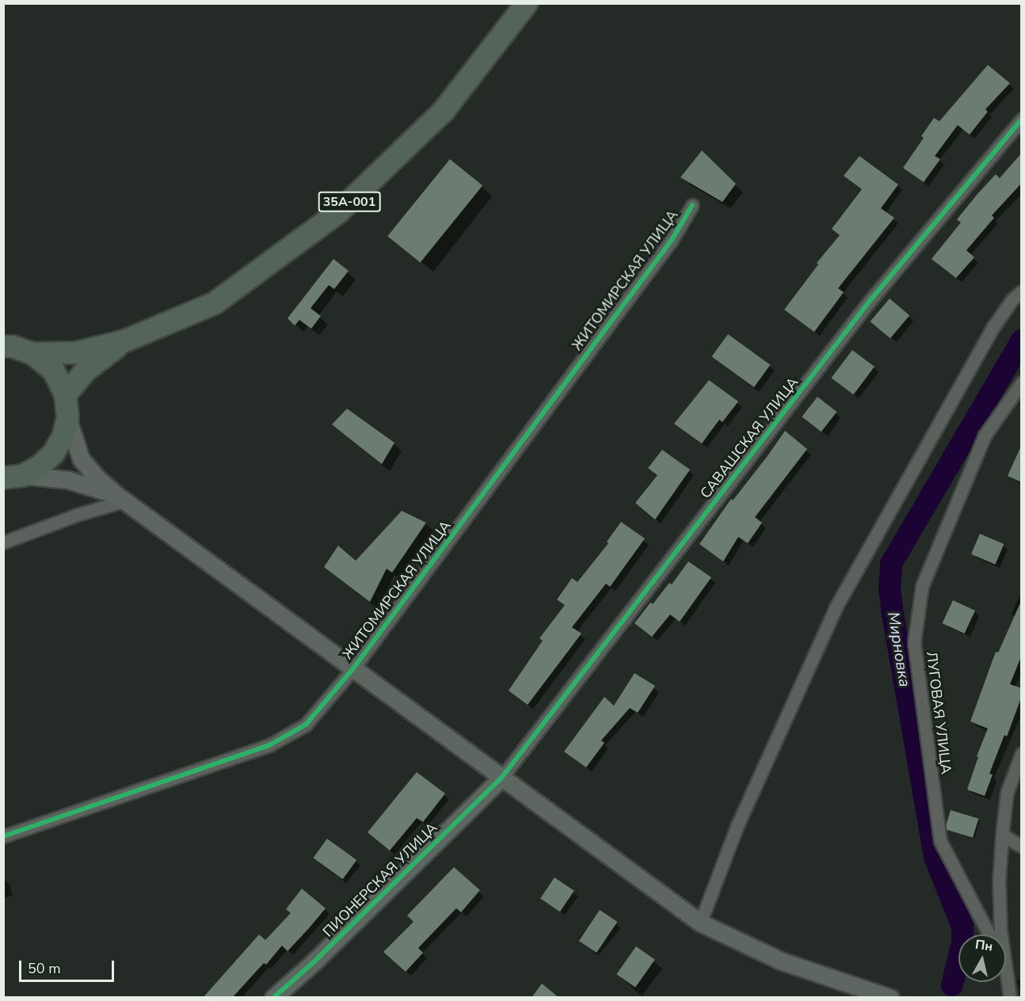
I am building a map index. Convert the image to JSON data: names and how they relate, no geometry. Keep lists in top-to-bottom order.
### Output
{
  "streets": {
    "highway": ["35А-001"],
    "main road": ["ПИОНЕРСКАЯ УЛИЦА"],
    "street": ["ЖИТОМИРСКАЯ УЛИЦА", "САВАШСКАЯ УЛИЦА", "ЛУГОВАЯ УЛИЦА"]
  },
  "crossings": [
    ["САВАШСКАЯ УЛИЦА", "ПИОНЕРСКАЯ УЛИЦА"]
  ],
  "water": ["Мирновка"],
  "scale_bar": "50 m",
  "north": "top"
}
